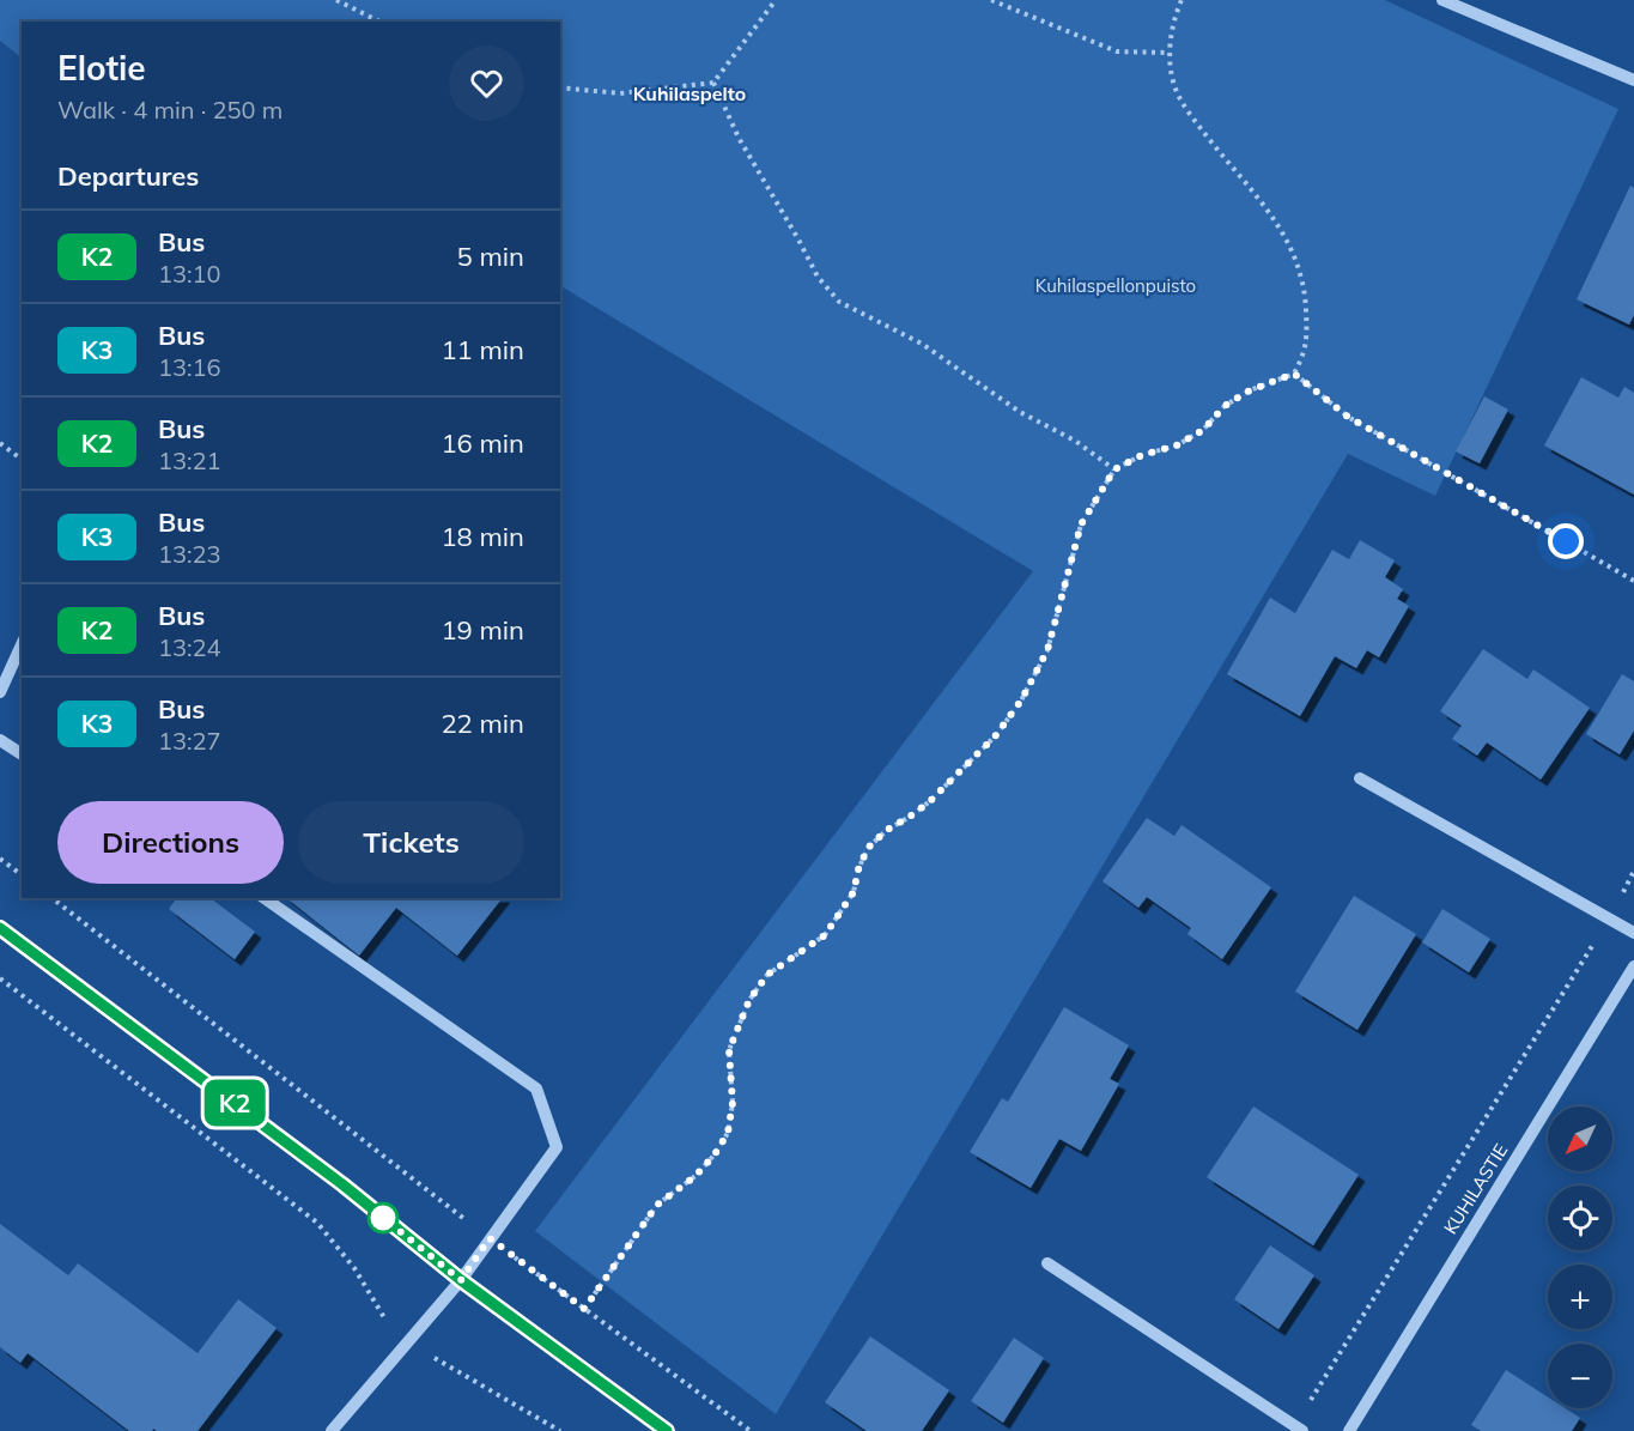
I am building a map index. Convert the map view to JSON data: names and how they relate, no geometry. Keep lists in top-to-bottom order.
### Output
{
  "streets": {
    "street": ["KUHILASTIE"]
  },
  "districts": ["Kuhilaspelto"],
  "parks": ["Kuhilaspellonpuisto"],
  "lines": ["bus line K2"],
  "north": "bottom left",
  "page": {
    "on_map": "K2",
    "heading": [
      ["Elotie", "Walk · 4 min · 250 m"],
      "Departures"
    ],
    "list": [
      {
        "mark": "K2",
        "name": "Bus",
        "note": "13:10",
        "value": "5 min"
      },
      {
        "mark": "K3",
        "name": "Bus",
        "note": "13:16",
        "value": "11 min"
      },
      {
        "mark": "K2",
        "name": "Bus",
        "note": "13:21",
        "value": "16 min"
      },
      {
        "mark": "K3",
        "name": "Bus",
        "note": "13:23",
        "value": "18 min"
      },
      {
        "mark": "K2",
        "name": "Bus",
        "note": "13:24",
        "value": "19 min"
      },
      {
        "mark": "K3",
        "name": "Bus",
        "note": "13:27",
        "value": "22 min"
      }
    ],
    "buttons": ["Directions", "Tickets"],
    "map_buttons": ["+", "−"]
  }
}
